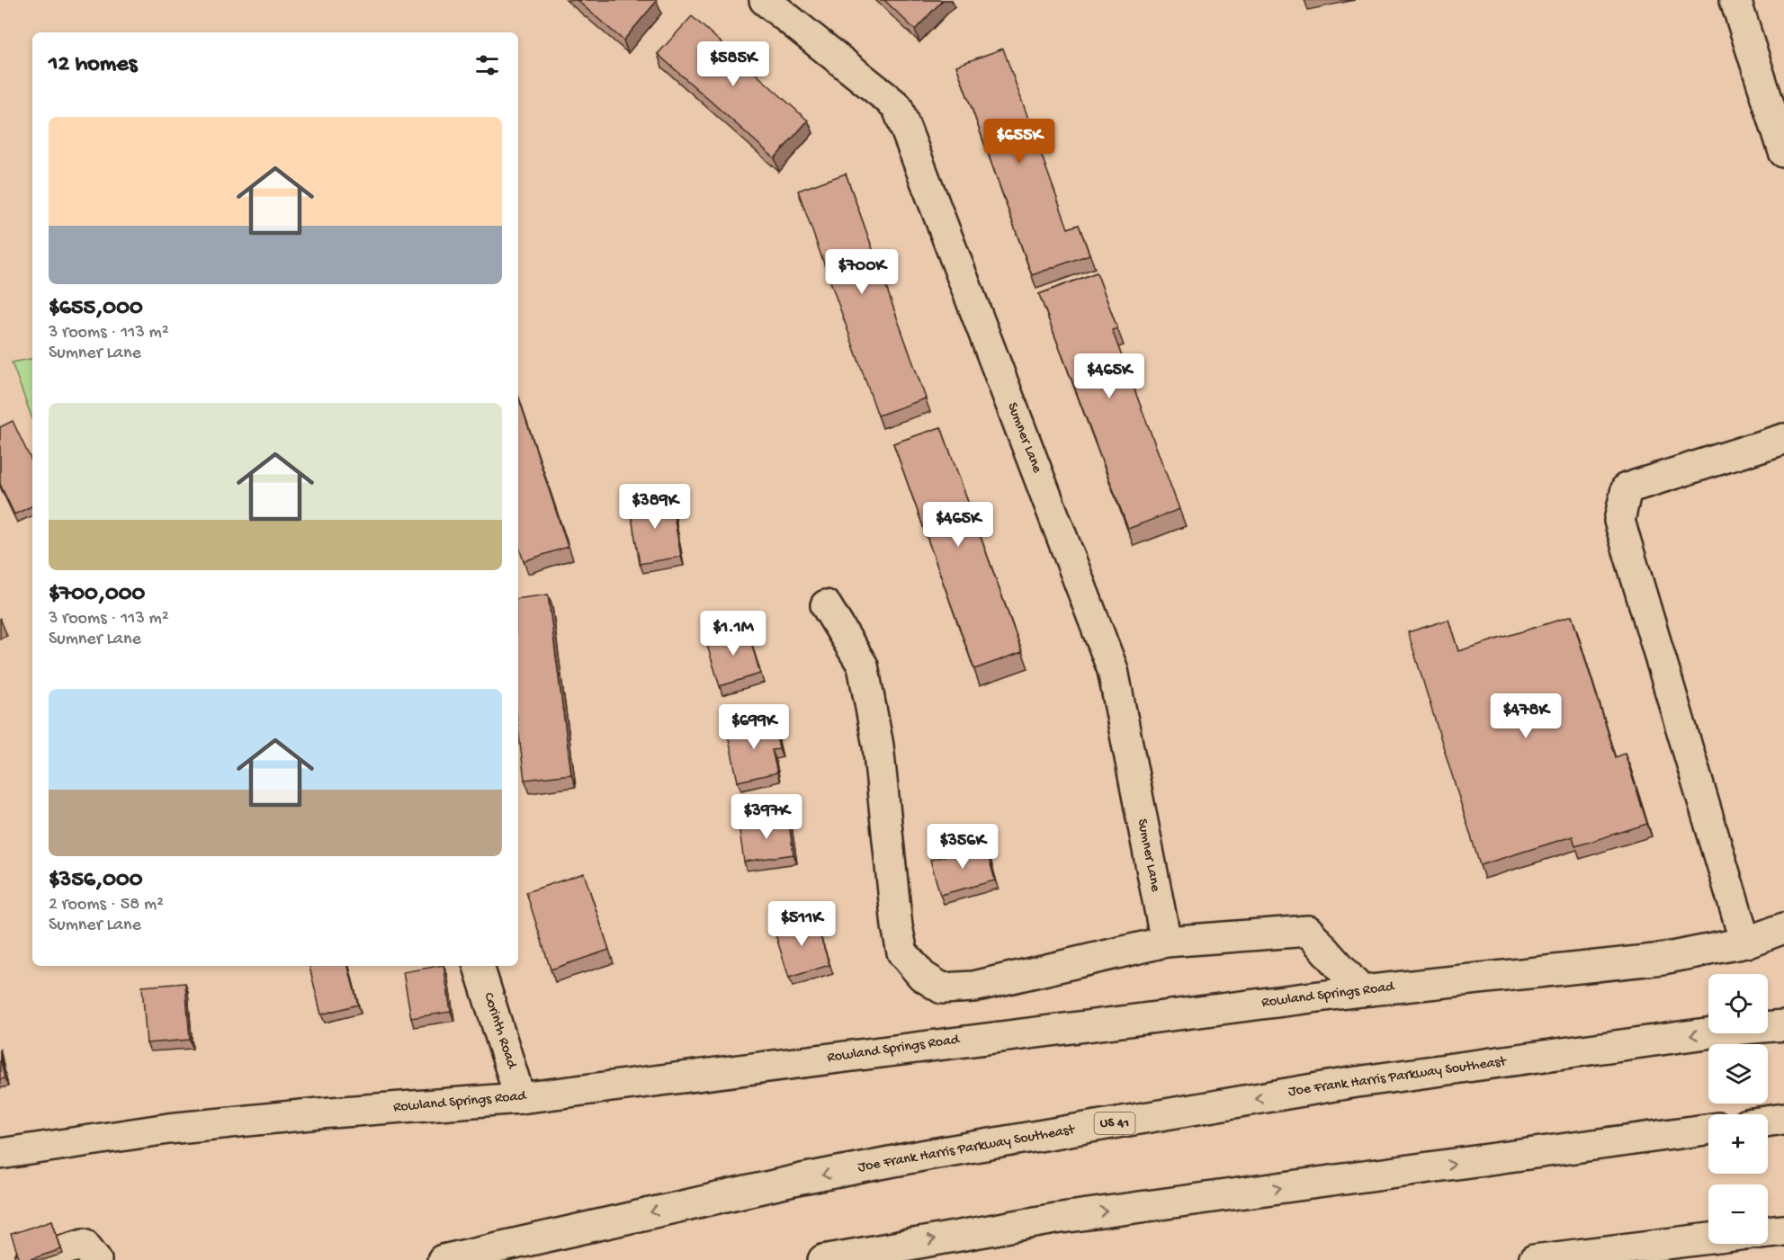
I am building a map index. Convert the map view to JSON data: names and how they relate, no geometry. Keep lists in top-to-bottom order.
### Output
{
  "streets": {
    "street": [
      "Sumner Lane",
      "Rowland Springs Road",
      "Corinth Road",
      "Joe Frank Harris Parkway Southeast",
      "US 41"
    ]
  },
  "crossings": [
    ["Rowland Springs Road", "Corinth Road"]
  ],
  "page": {
    "heading": "12 homes",
    "price": [
      "$585K",
      "$655K",
      "$700K",
      "$465K",
      "$389K",
      "$465K",
      "$1.1M",
      "$478K",
      "$699K",
      "$397K",
      "$356K",
      "$511K"
    ],
    "list": [
      {
        "name": "$655,000",
        "note": "3 rooms · 113 m² · Sumner Lane"
      },
      {
        "name": "$700,000",
        "note": "3 rooms · 113 m² · Sumner Lane"
      },
      {
        "name": "$356,000",
        "note": "2 rooms · 58 m² · Sumner Lane"
      }
    ],
    "map_buttons": ["+", "−"]
  }
}
